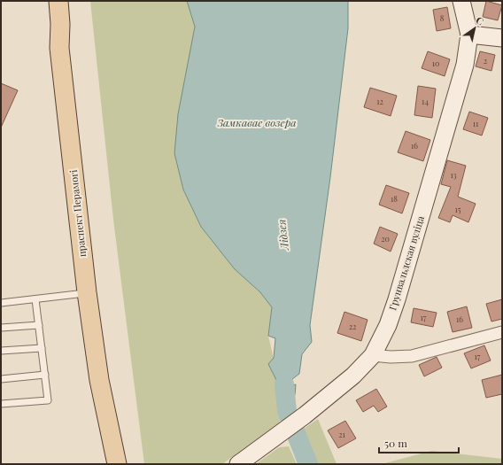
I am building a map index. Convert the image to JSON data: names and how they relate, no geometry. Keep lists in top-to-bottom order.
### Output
{
  "streets": {
    "main road": ["праспект Перамогі", "Грунвальдская вуліца"]
  },
  "water": ["Замкавае возера", "Лідзея"],
  "house_numbers": [
    "8",
    "2",
    "10",
    "12",
    "14",
    "11",
    "16",
    "13",
    "18",
    "15",
    "20",
    "17",
    "16",
    "22",
    "17",
    "21"
  ],
  "scale_bar": "50 m",
  "north": "top right"
}
